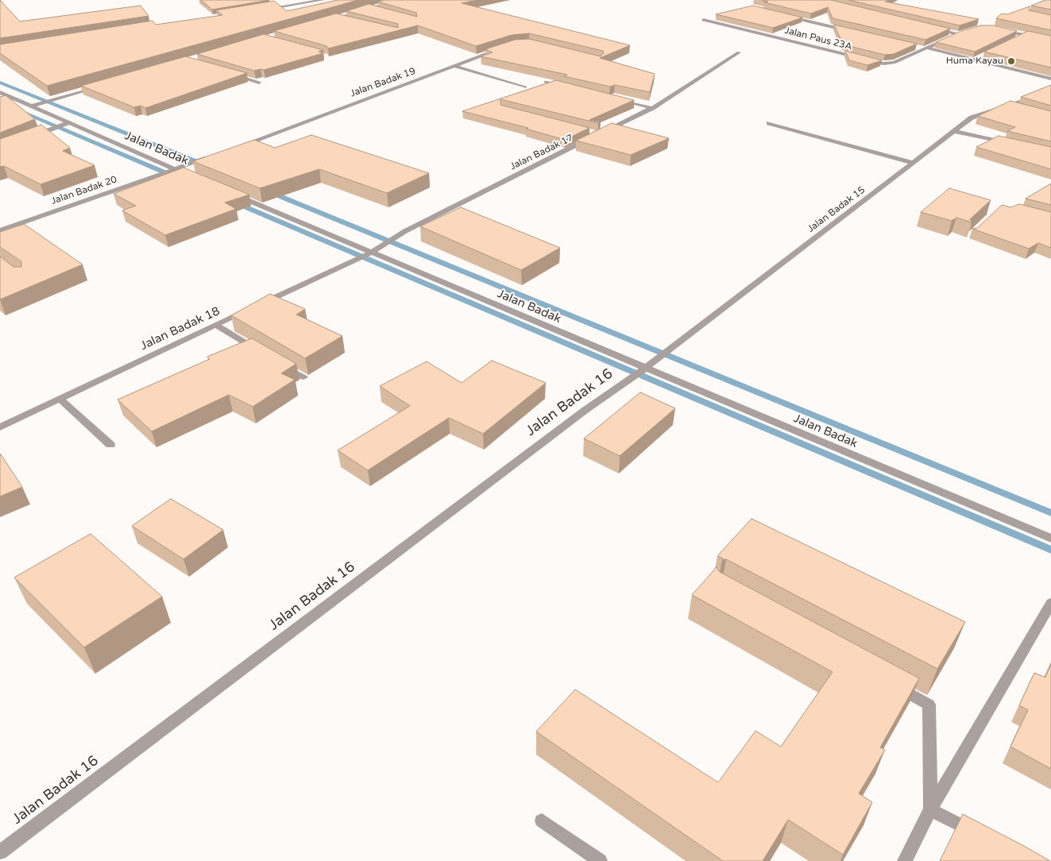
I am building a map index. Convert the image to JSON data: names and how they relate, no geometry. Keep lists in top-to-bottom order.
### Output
{
  "streets": {
    "street": [
      "Jalan Paus 23A",
      "Jalan Badak 19",
      "Jalan Badak",
      "Jalan Badak 17",
      "Jalan Badak 20",
      "Jalan Badak 15",
      "Jalan Badak 18",
      "Jalan Badak 16"
    ]
  },
  "crossings": [
    ["Jalan Badak", "Jalan Badak 17"],
    ["Jalan Badak", "Jalan Badak 20"],
    ["Jalan Badak", "Jalan Badak 15"],
    ["Jalan Badak", "Jalan Badak 18"],
    ["Jalan Badak", "Jalan Badak 16"],
    ["Jalan Badak 17", "Jalan Badak 18"],
    ["Jalan Badak 15", "Jalan Badak 16"]
  ],
  "places": ["Huma Kayau"]
}
